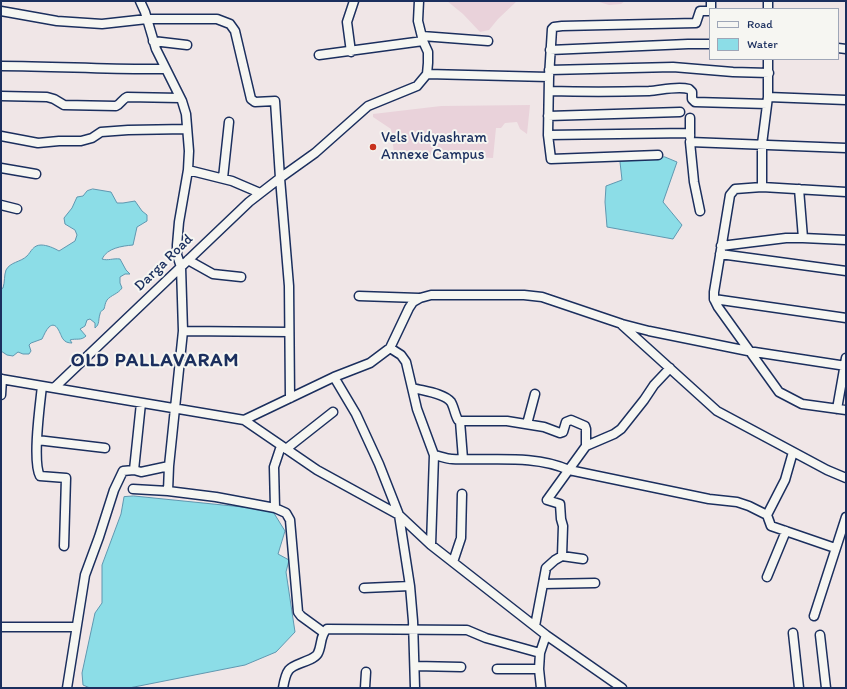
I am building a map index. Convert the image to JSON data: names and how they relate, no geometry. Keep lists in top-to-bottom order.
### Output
{
  "streets": {
    "street": ["Darga Road"]
  },
  "districts": ["OLD PALLAVARAM"],
  "places": ["Vels Vidyashram Annexe Campus"],
  "legend": ["Road", "Water"]
}
